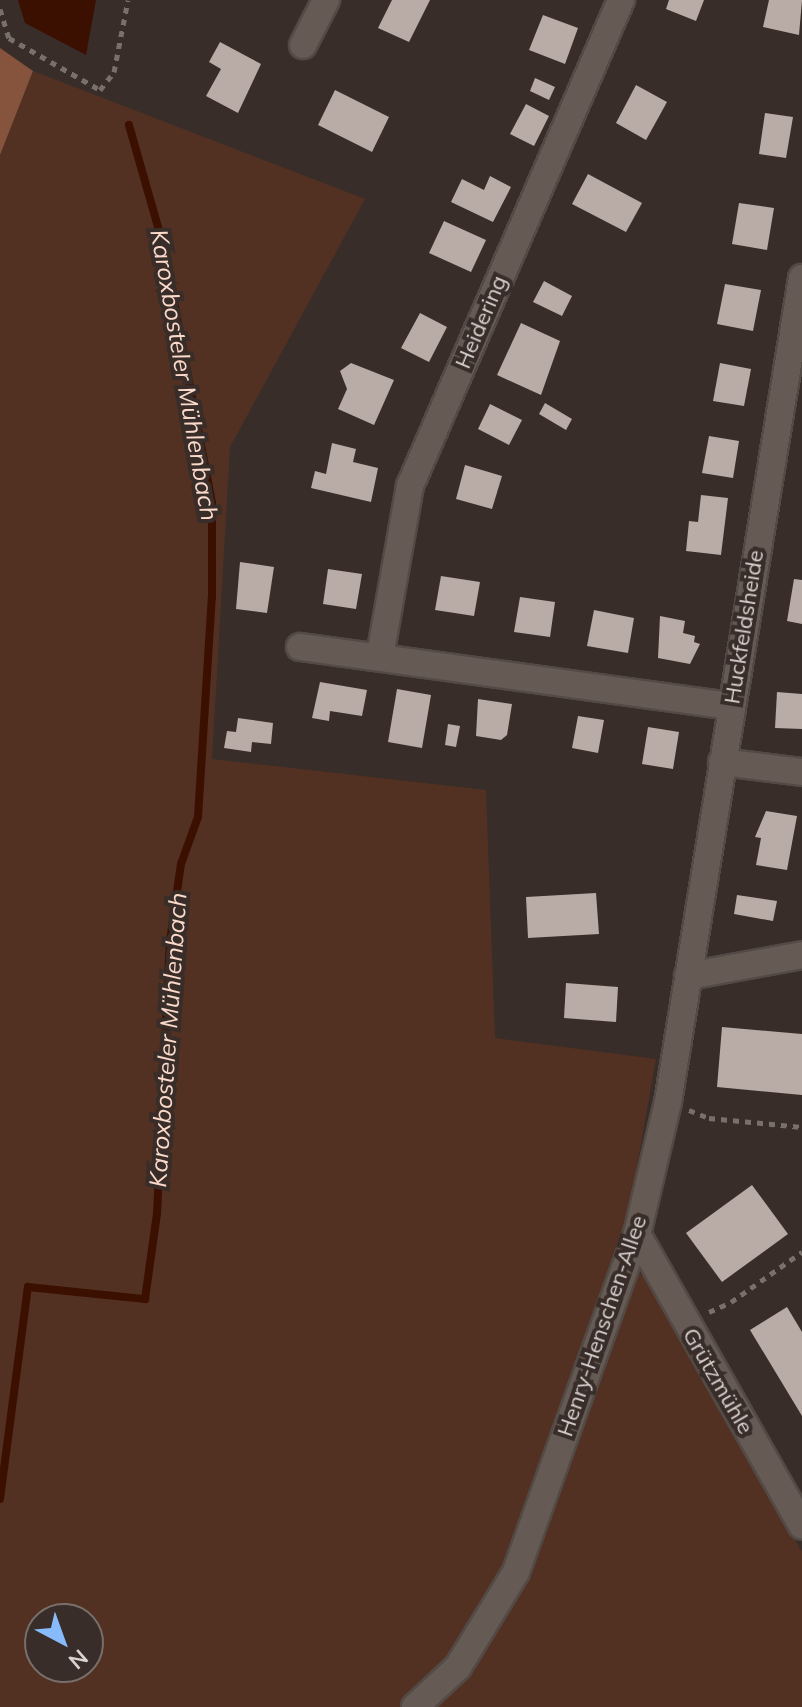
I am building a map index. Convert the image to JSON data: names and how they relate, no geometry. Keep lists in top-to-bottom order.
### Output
{
  "streets": {
    "street": [
      "Heidering",
      "Huckfeldsheide",
      "Henry-Henschen-Allee",
      "Grützmühle"
    ]
  },
  "crossings": [
    ["Huckfeldsheide", "Henry-Henschen-Allee"],
    ["Henry-Henschen-Allee", "Grützmühle"]
  ],
  "water": ["Karoxbosteler Mühlenbach"],
  "north": "bottom right"
}
